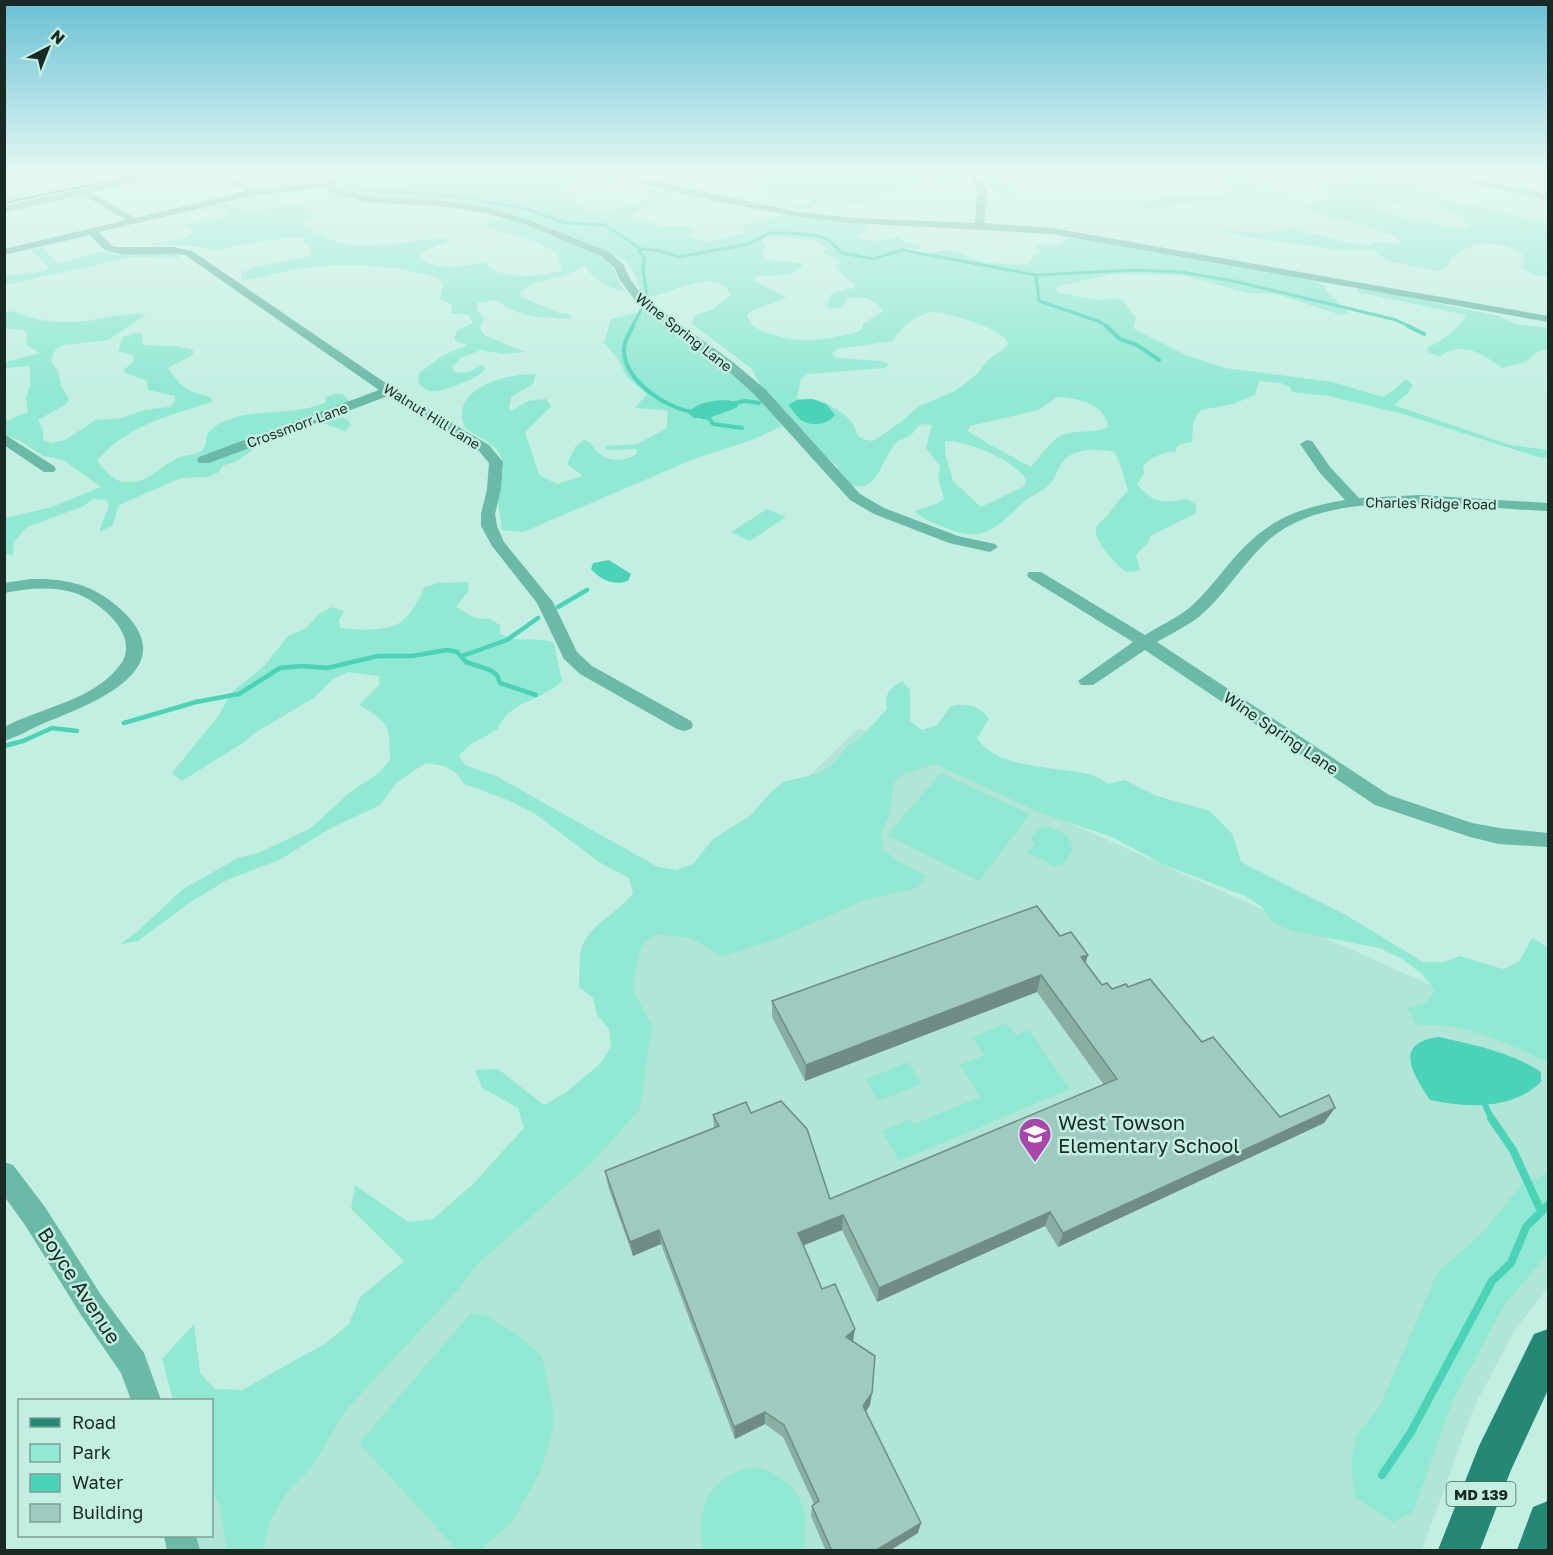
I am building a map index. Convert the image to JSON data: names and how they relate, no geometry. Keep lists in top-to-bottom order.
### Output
{
  "streets": {
    "main road": ["MD 139"],
    "street": [
      "Wine Spring Lane",
      "Walnut Hill Lane",
      "Crossmorr Lane",
      "Charles Ridge Road",
      "Boyce Avenue"
    ]
  },
  "crossings": [
    ["Wine Spring Lane", "Charles Ridge Road"],
    ["Walnut Hill Lane", "Crossmorr Lane"]
  ],
  "places": {
    "school or university": ["West Towson Elementary School"]
  },
  "legend": [
    "Road",
    "Park",
    "Water",
    "Building"
  ],
  "north": "top right"
}
